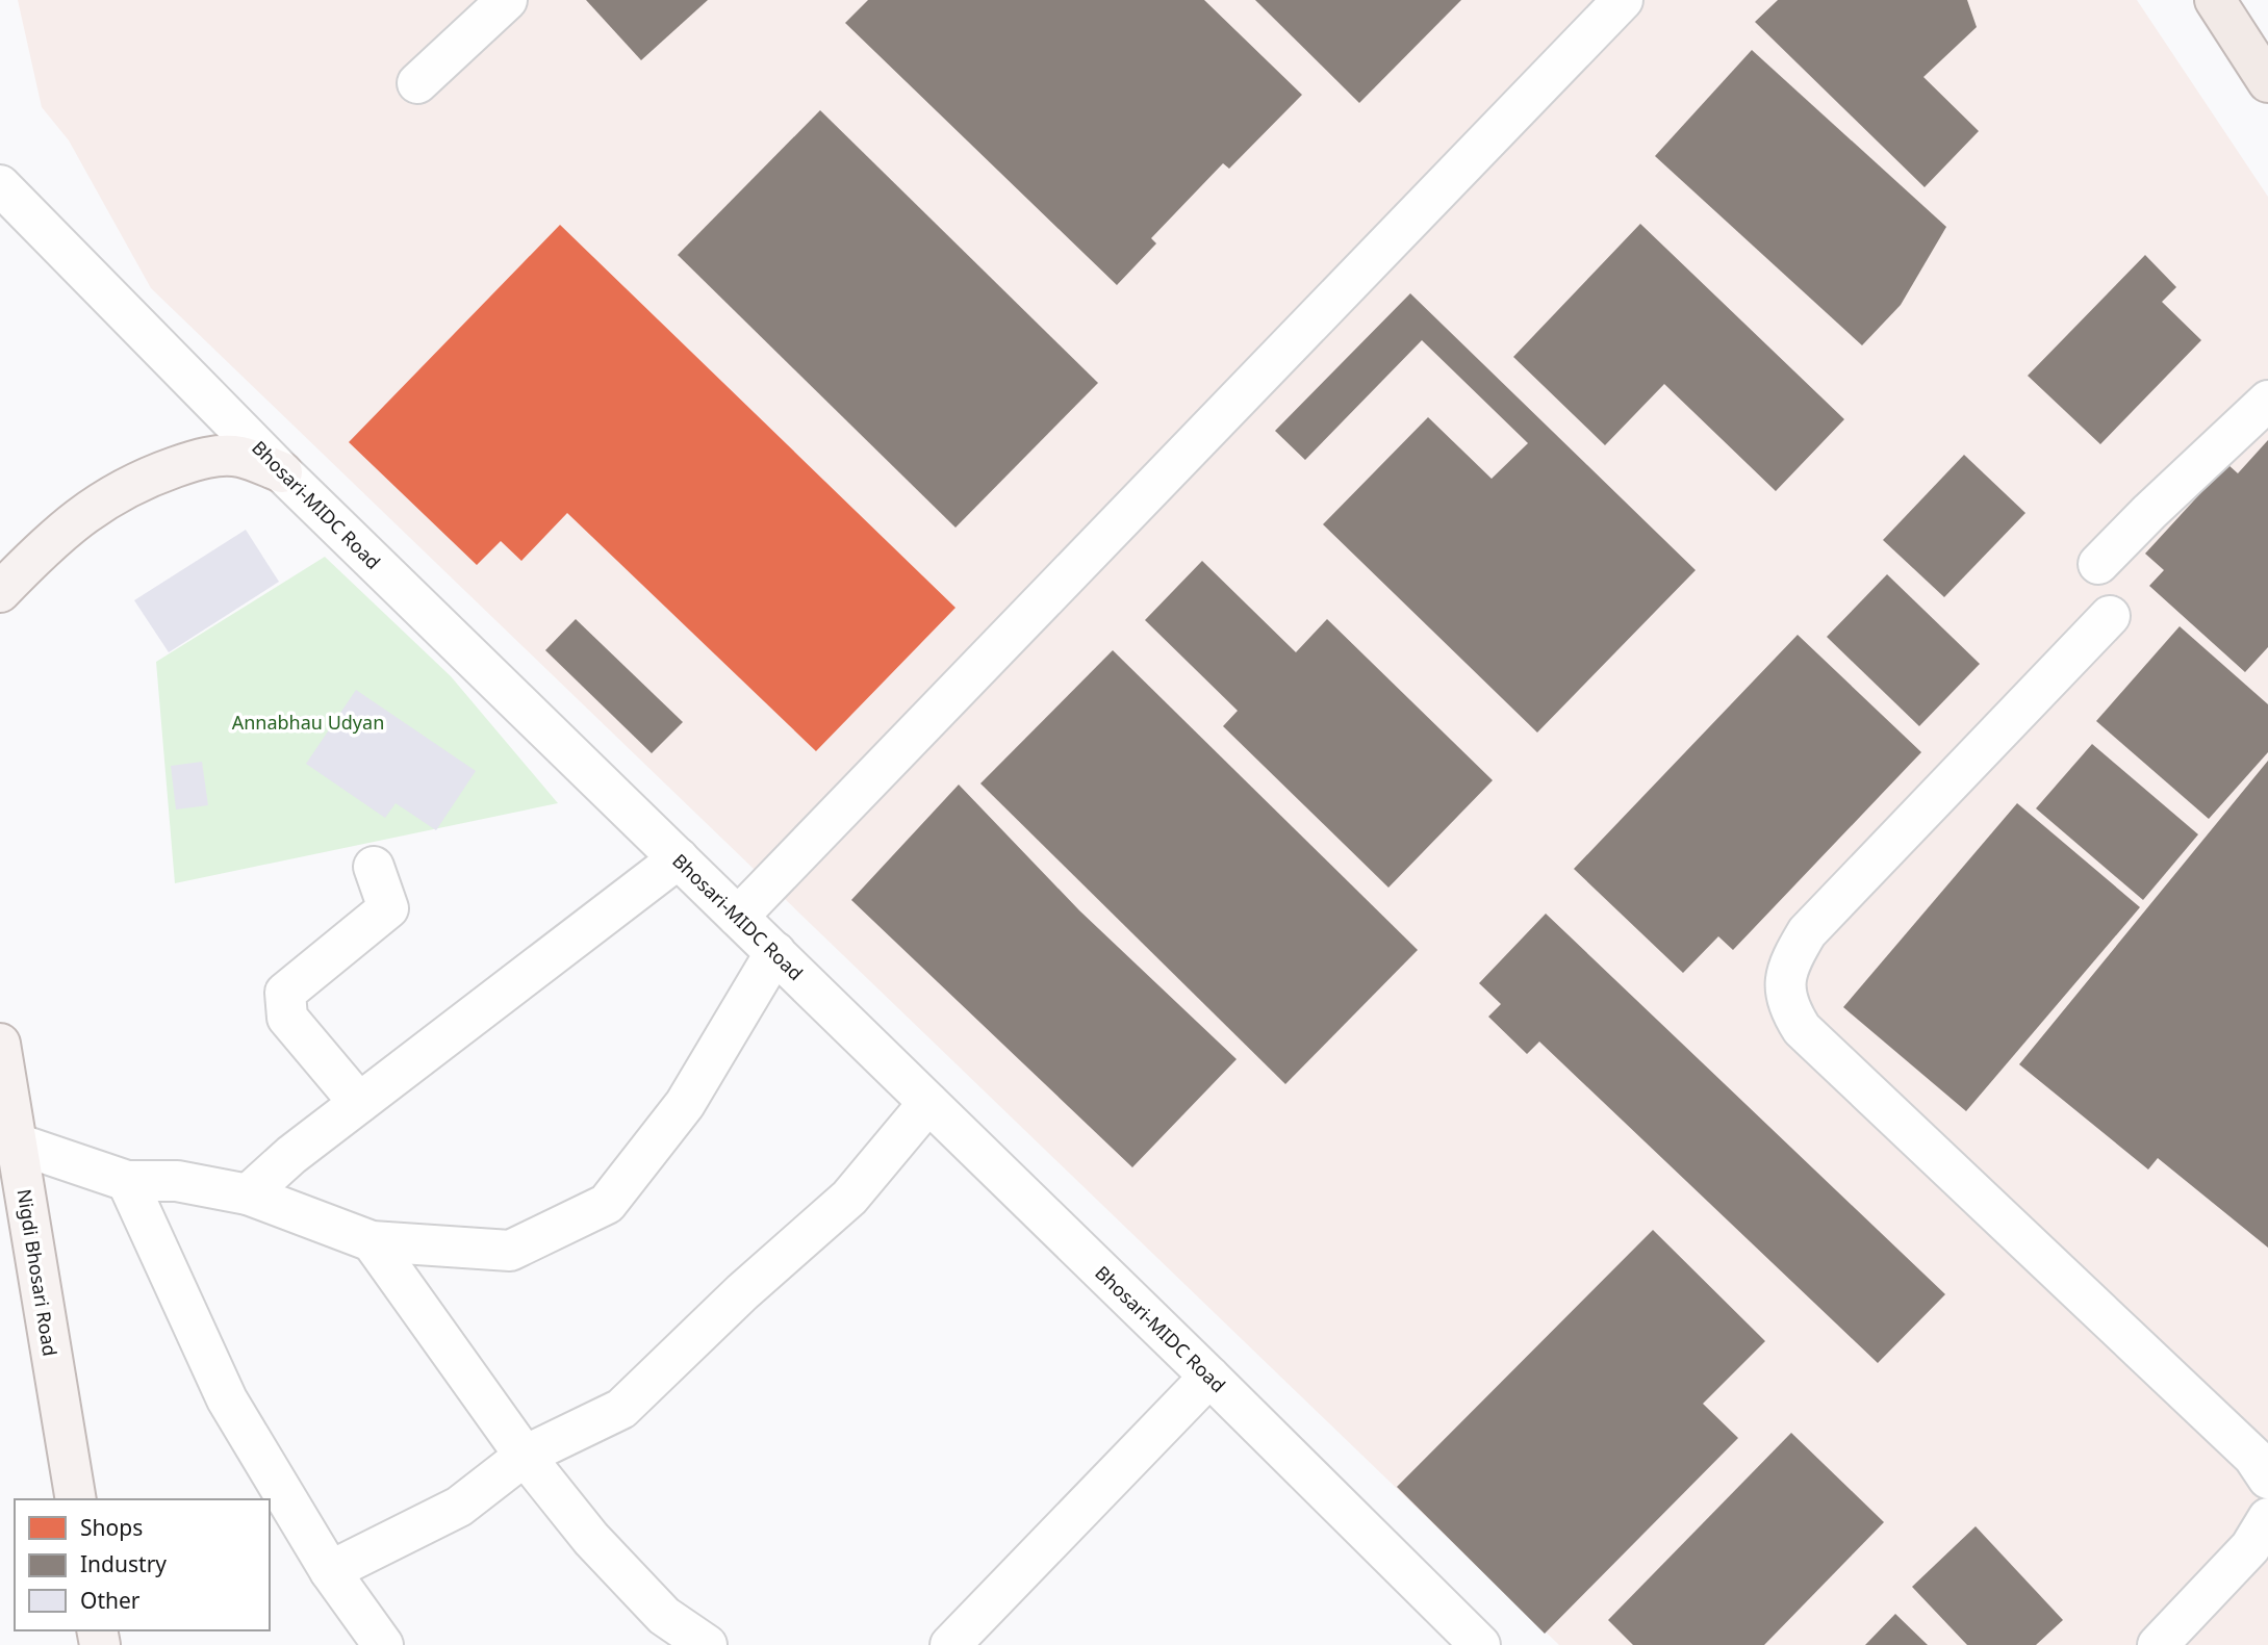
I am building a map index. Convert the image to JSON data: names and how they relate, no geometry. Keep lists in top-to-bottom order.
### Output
{
  "streets": {
    "main road": ["Nigdi Bhosari Road"],
    "street": ["Bhosari-MIDC Road"]
  },
  "parks": ["Annabhau Udyan"],
  "legend": ["Shops", "Industry", "Other"]
}
